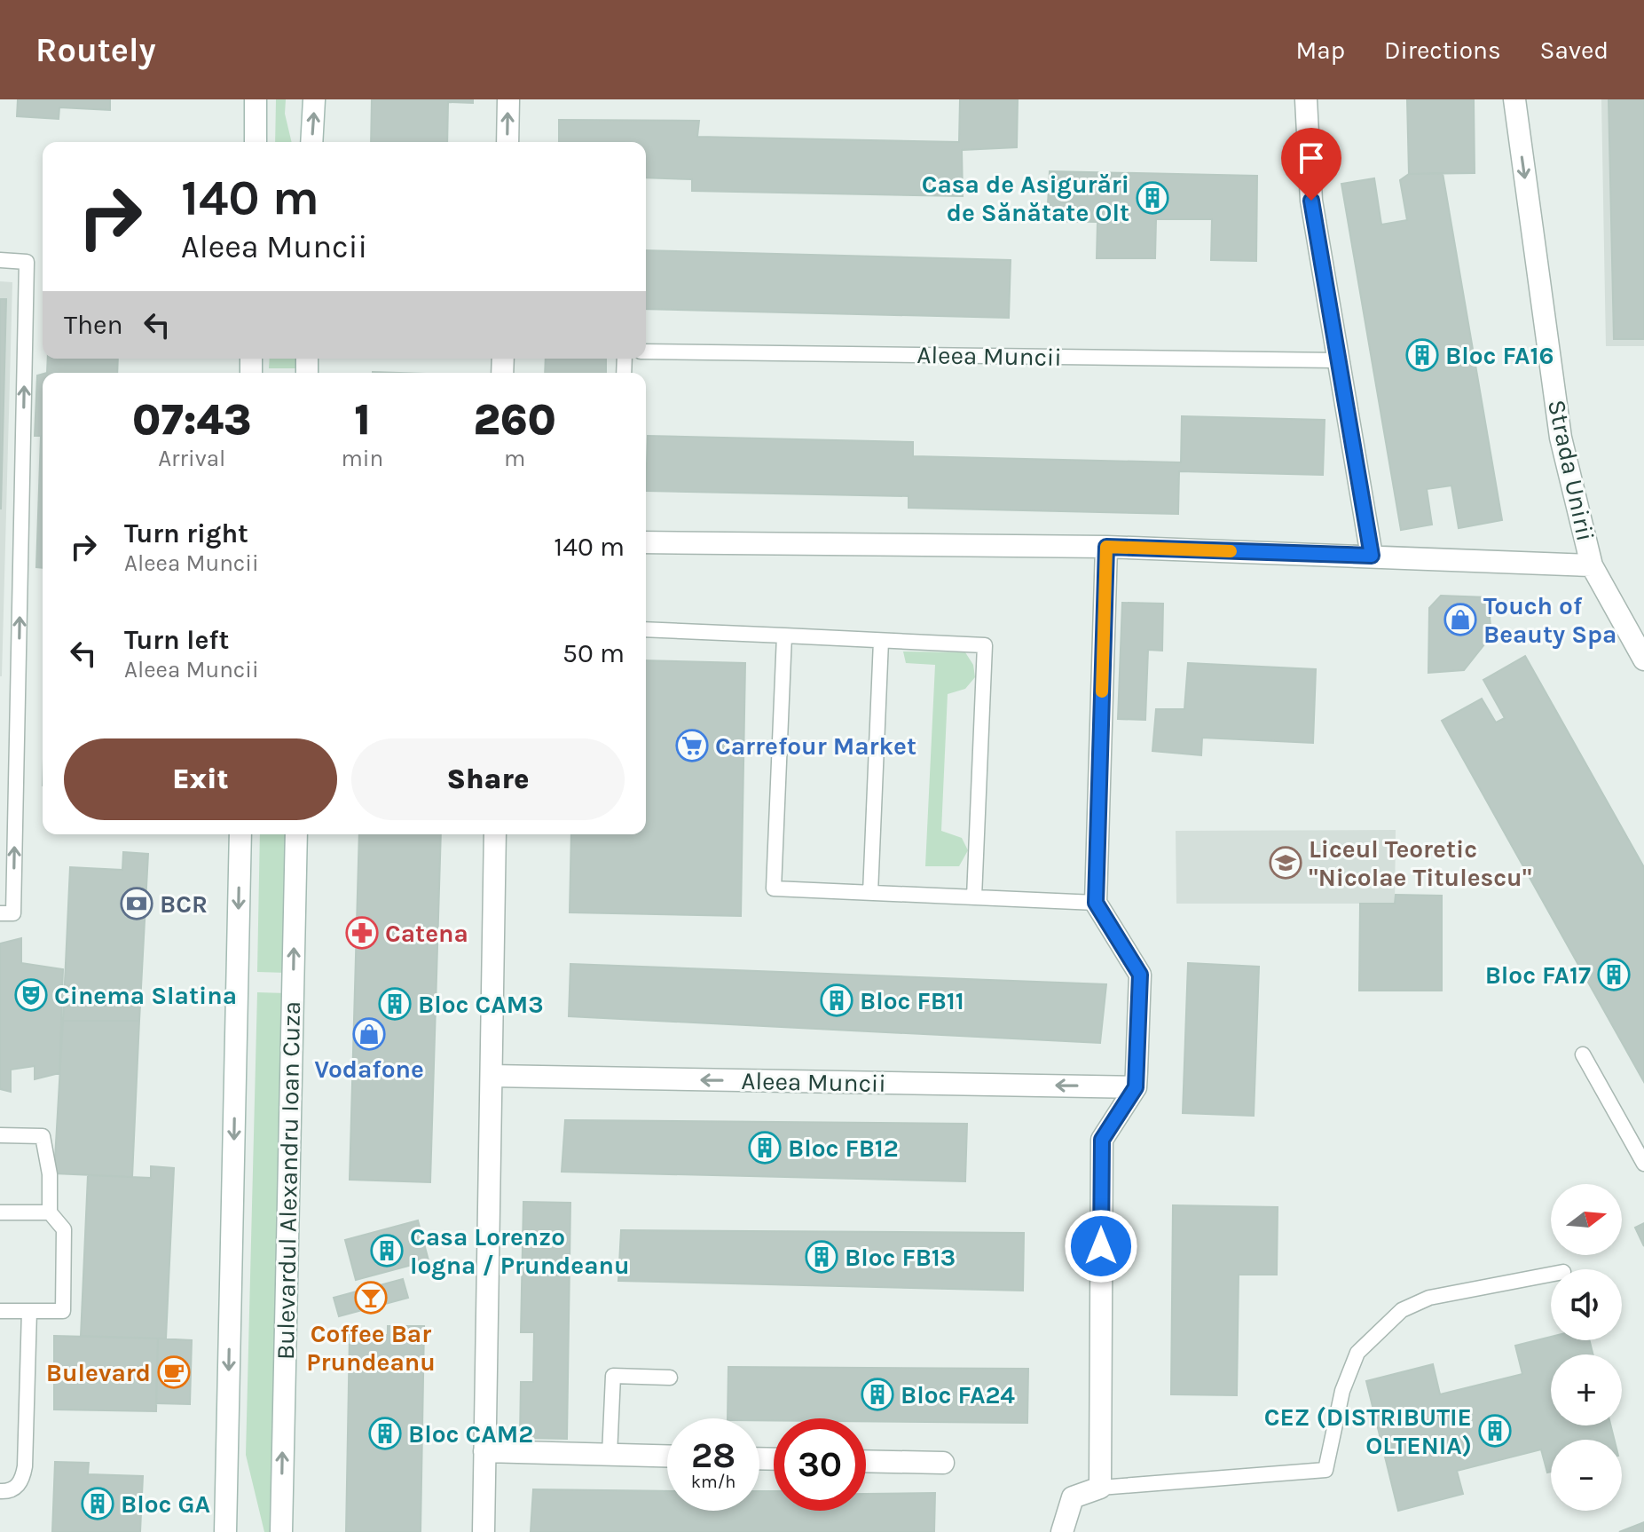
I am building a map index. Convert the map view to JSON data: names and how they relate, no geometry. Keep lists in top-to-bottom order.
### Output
{
  "streets": {
    "street": ["Aleea Muncii", "Strada Unirii", "Bulevardul Alexandru Ioan Cuza"]
  },
  "one_way": ["Strada Unirii"],
  "places": {
    "building": [
      "Casa de Asigurări de Sănătate Olt",
      "Bloc FA16",
      "Bloc FA17",
      "Bloc FB11",
      "Bloc CAM3",
      "Bloc FB12",
      "Casa Lorenzo Iogna / Prundeanu",
      "Bloc FB13",
      "Bloc FA24",
      "CEZ (DISTRIBUTIE OLTENIA)",
      "Bloc CAM2",
      "Bloc GA"
    ],
    "shop": ["Touch of Beauty Spa", "Vodafone"],
    "supermarket": ["Carrefour Market"],
    "school or university": ["Liceul Teoretic \"Nicolae Titulescu\""],
    "bank": ["BCR"],
    "pharmacy": ["Catena"],
    "theatre": ["Cinema Slatina"],
    "bar": ["Coffee Bar Prundeanu"],
    "cafe": ["Bulevard"]
  },
  "north": "right",
  "page": {
    "header": "Routely",
    "nav": ["Map", "Directions", "Saved"],
    "turn": ["140 m", "Aleea Muncii"],
    "then": "Then",
    "eta": [
      "07:43",
      "Arrival",
      "1",
      "min",
      "260",
      "m"
    ],
    "list": [
      {
        "name": "Turn right",
        "note": "Aleea Muncii",
        "value": "140 m"
      },
      {
        "name": "Turn left",
        "note": "Aleea Muncii",
        "value": "50 m"
      }
    ],
    "buttons": ["Exit", "Share"],
    "map_buttons": ["+", "−"],
    "speed": "28 km/h",
    "limit": "30"
  }
}
